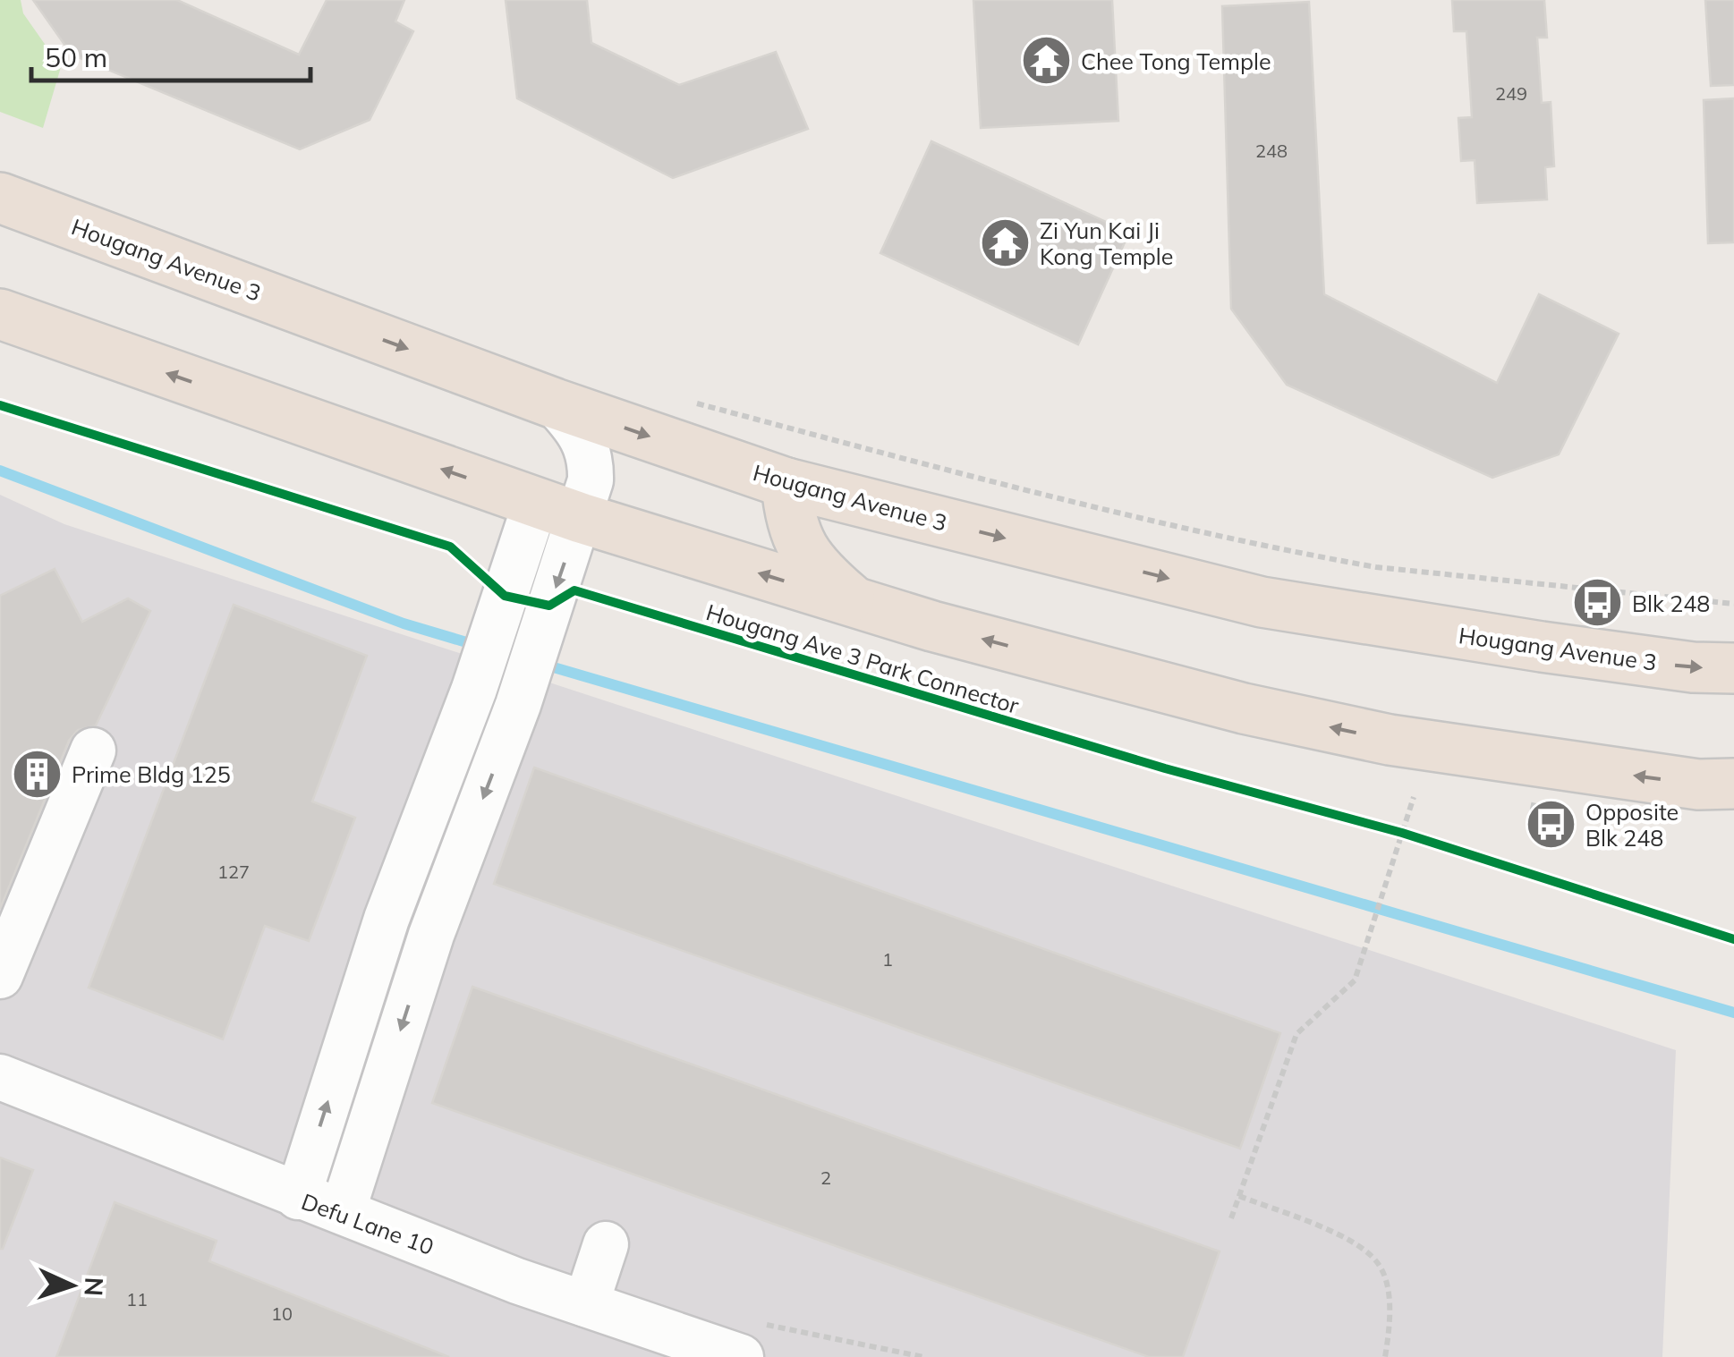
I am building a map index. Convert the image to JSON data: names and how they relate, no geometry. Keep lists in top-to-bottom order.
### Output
{
  "streets": {
    "highway": ["Hougang Avenue 3"],
    "lane": ["Defu Lane 10"],
    "cycle path": ["Hougang Ave 3 Park Connector"]
  },
  "places": {
    "temple": ["Chee Tong Temple", "Zi Yun Kai Ji Kong Temple"],
    "bus stop": ["Blk 248", "Opposite Blk 248"],
    "building": ["Prime Bldg 125"]
  },
  "house_numbers": [
    "249",
    "248",
    "127",
    "1",
    "2",
    "11",
    "10"
  ],
  "scale_bar": "50 m",
  "north": "right"
}
